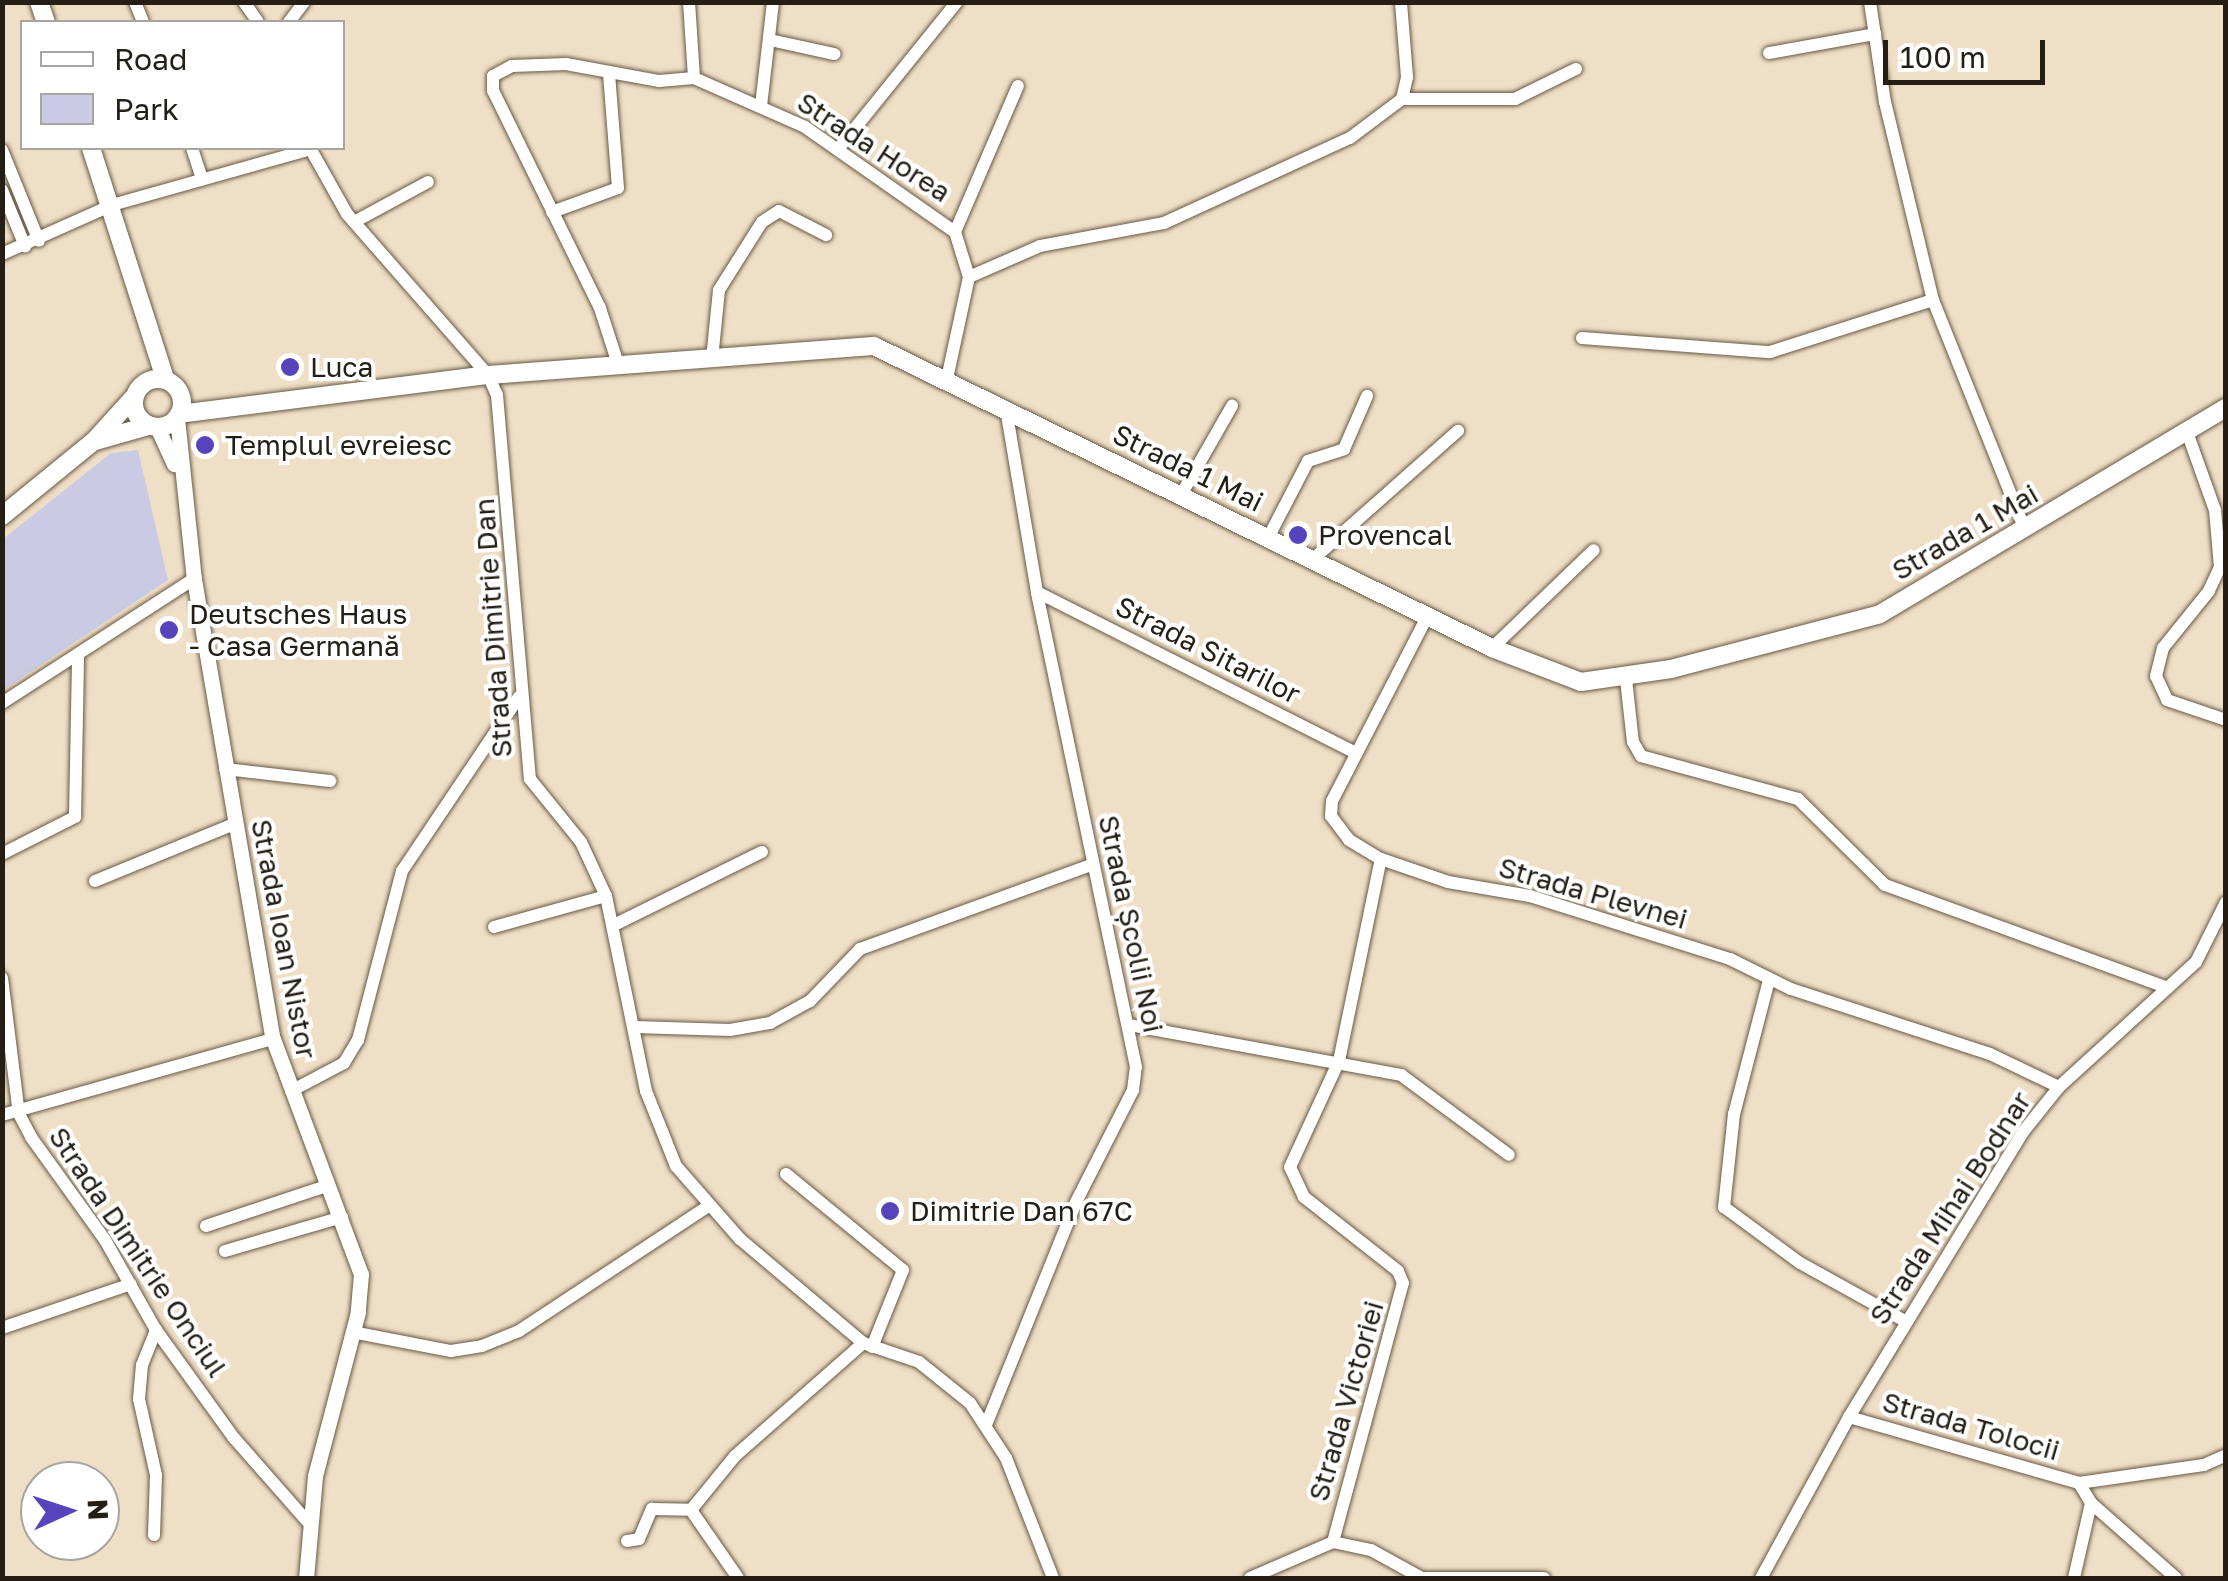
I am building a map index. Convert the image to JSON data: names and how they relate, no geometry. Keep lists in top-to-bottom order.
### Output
{
  "streets": {
    "main road": ["Strada 1 Mai"],
    "street": [
      "Strada Horea",
      "Strada Dimitrie Dan",
      "Strada Sitarilor",
      "Strada Plevnei",
      "Strada Școlii Noi",
      "Strada Ioan Nistor",
      "Strada Mihai Bodnar",
      "Strada Dimitrie Onciul",
      "Strada Victoriei",
      "Strada Tolocii"
    ]
  },
  "crossings": [
    ["Strada Horea", "Strada 1 Mai"],
    ["Strada 1 Mai", "Strada Dimitrie Dan"],
    ["Strada 1 Mai", "Strada Plevnei"],
    ["Strada 1 Mai", "Strada Școlii Noi"],
    ["Strada 1 Mai", "Strada Ioan Nistor"],
    ["Strada Dimitrie Dan", "Strada Școlii Noi"],
    ["Strada Sitarilor", "Strada Plevnei"],
    ["Strada Sitarilor", "Strada Școlii Noi"],
    ["Strada Plevnei", "Strada Mihai Bodnar"],
    ["Strada Plevnei", "Strada Victoriei"],
    ["Strada Ioan Nistor", "Strada Dimitrie Onciul"],
    ["Strada Mihai Bodnar", "Strada Tolocii"]
  ],
  "places": [
    "Luca",
    "Templul evreiesc",
    "Provencal",
    "Deutsches Haus - Casa Germană",
    "Dimitrie Dan 67C"
  ],
  "legend": ["Road", "Park"],
  "scale_bar": "100 m",
  "north": "right"
}
